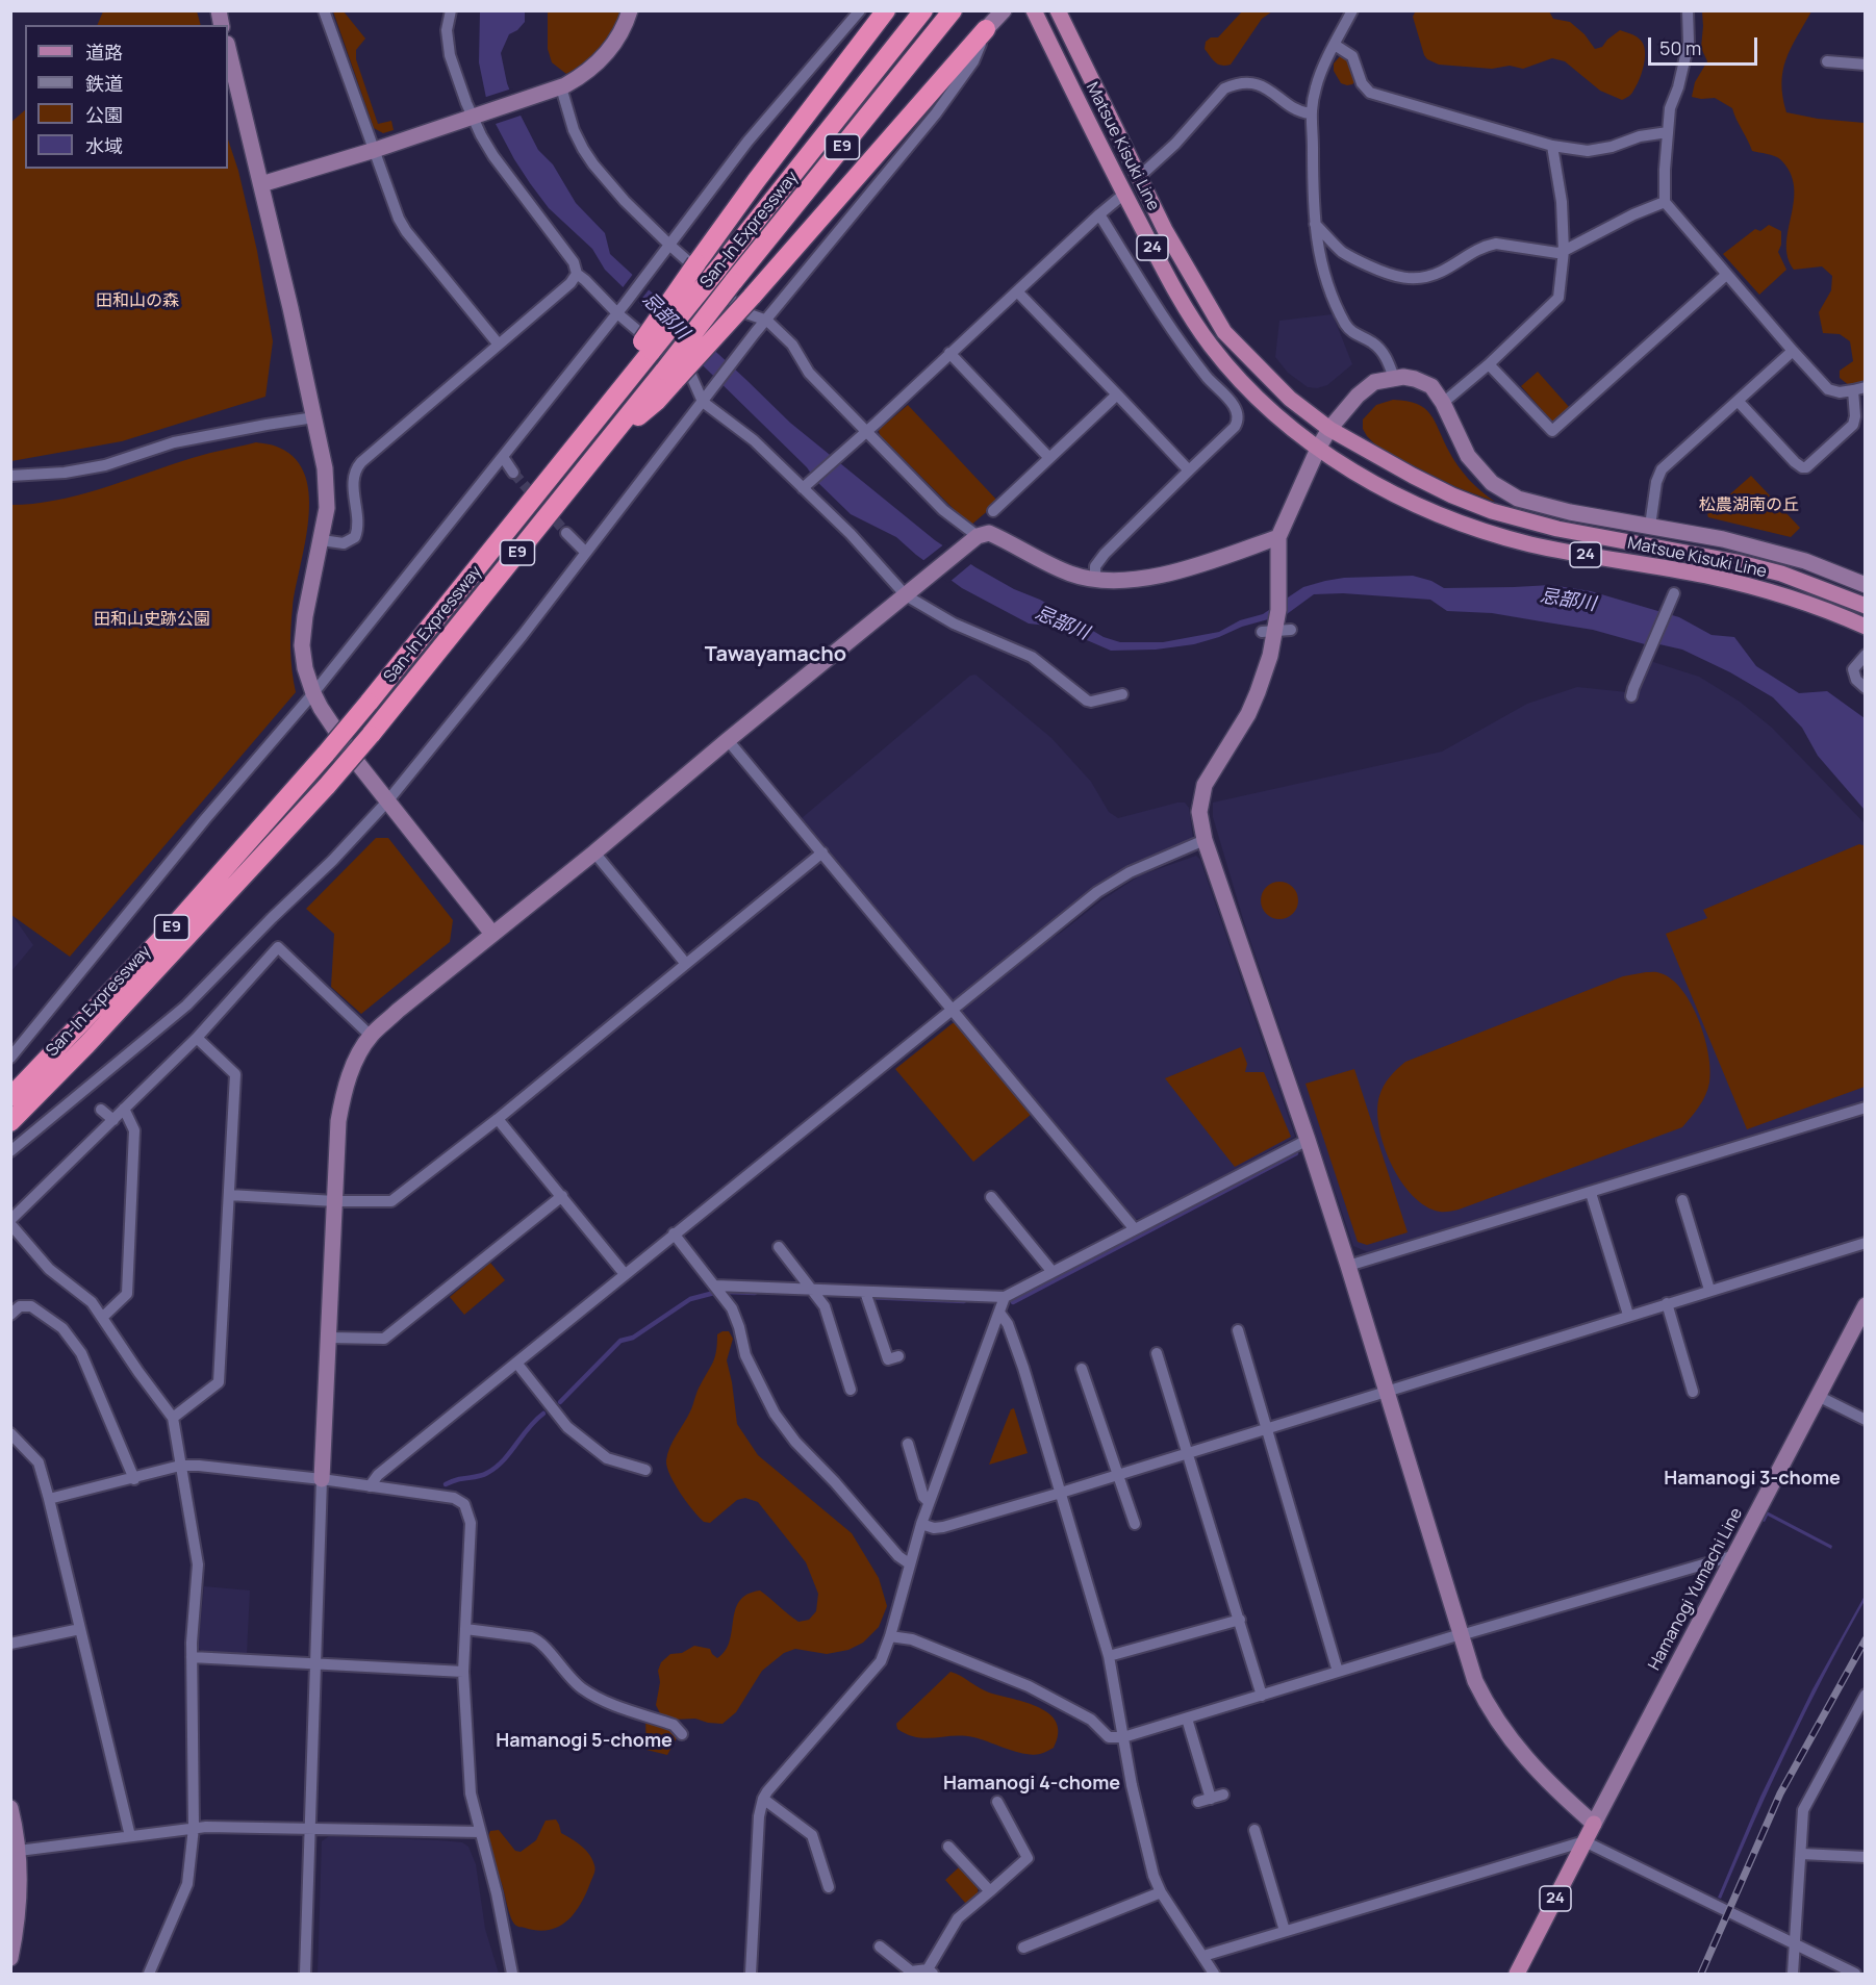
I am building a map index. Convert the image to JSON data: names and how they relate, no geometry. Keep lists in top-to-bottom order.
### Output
{
  "streets": {
    "highway": ["E9", "San-In Expressway"],
    "main road": ["Matsue Kisuki Line", "24"],
    "street": ["Hamanogi Yumachi Line"]
  },
  "crossings": [
    ["24", "Hamanogi Yumachi Line"]
  ],
  "districts": [
    "Tawayamacho",
    "Hamanogi 3-chome",
    "Hamanogi 5-chome",
    "Hamanogi 4-chome"
  ],
  "water": ["忌部川"],
  "parks": ["田和山の森", "松農湖南の丘", "田和山史跡公園"],
  "legend": [
    "道路",
    "鉄道",
    "公園",
    "水域"
  ],
  "scale_bar": "50 m"
}
